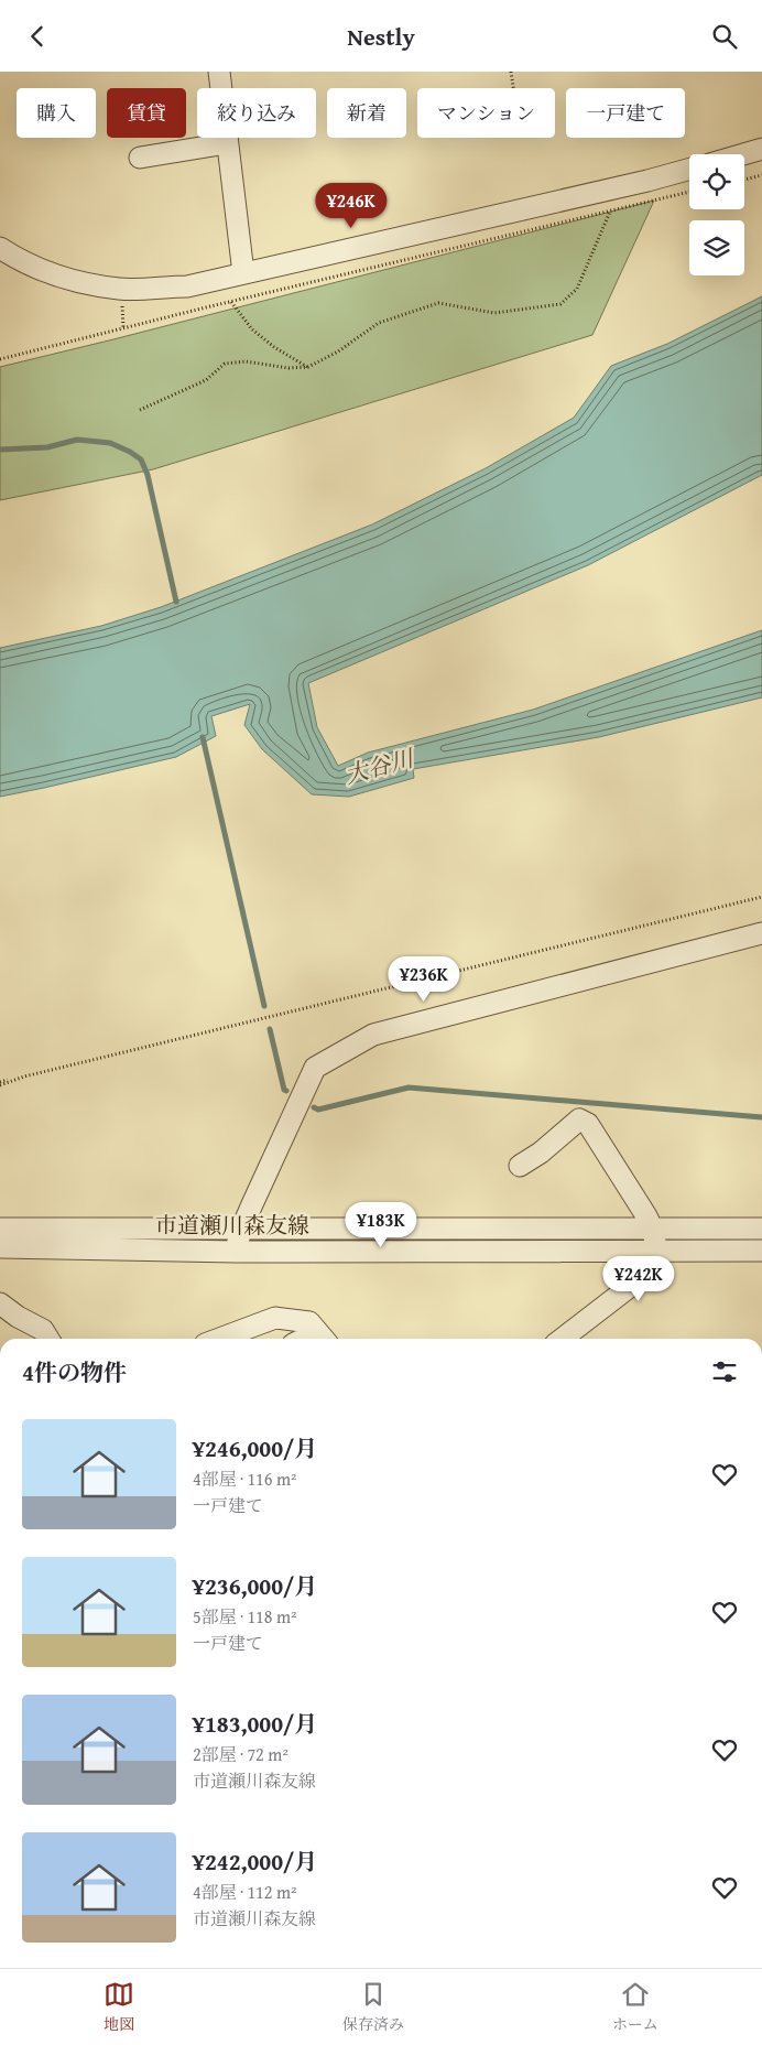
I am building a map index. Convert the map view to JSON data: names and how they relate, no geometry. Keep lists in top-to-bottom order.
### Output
{
  "streets": {
    "street": ["市道瀬川森友線"]
  },
  "water": ["大谷川"],
  "page": {
    "header": "Nestly",
    "chip": [
      "購入",
      "賃貸",
      "絞り込み",
      "新着",
      "マンション",
      "一戸建て"
    ],
    "price": [
      "¥246K",
      "¥236K",
      "¥183K",
      "¥242K"
    ],
    "heading": "4件の物件",
    "list": [
      {
        "name": "¥246,000/月",
        "note": "4部屋 · 116 m² · 一戸建て"
      },
      {
        "name": "¥236,000/月",
        "note": "5部屋 · 118 m² · 一戸建て"
      },
      {
        "name": "¥183,000/月",
        "note": "2部屋 · 72 m² · 市道瀬川森友線"
      },
      {
        "name": "¥242,000/月",
        "note": "4部屋 · 112 m² · 市道瀬川森友線"
      }
    ],
    "tabs": ["地図", "保存済み", "ホーム"]
  }
}
